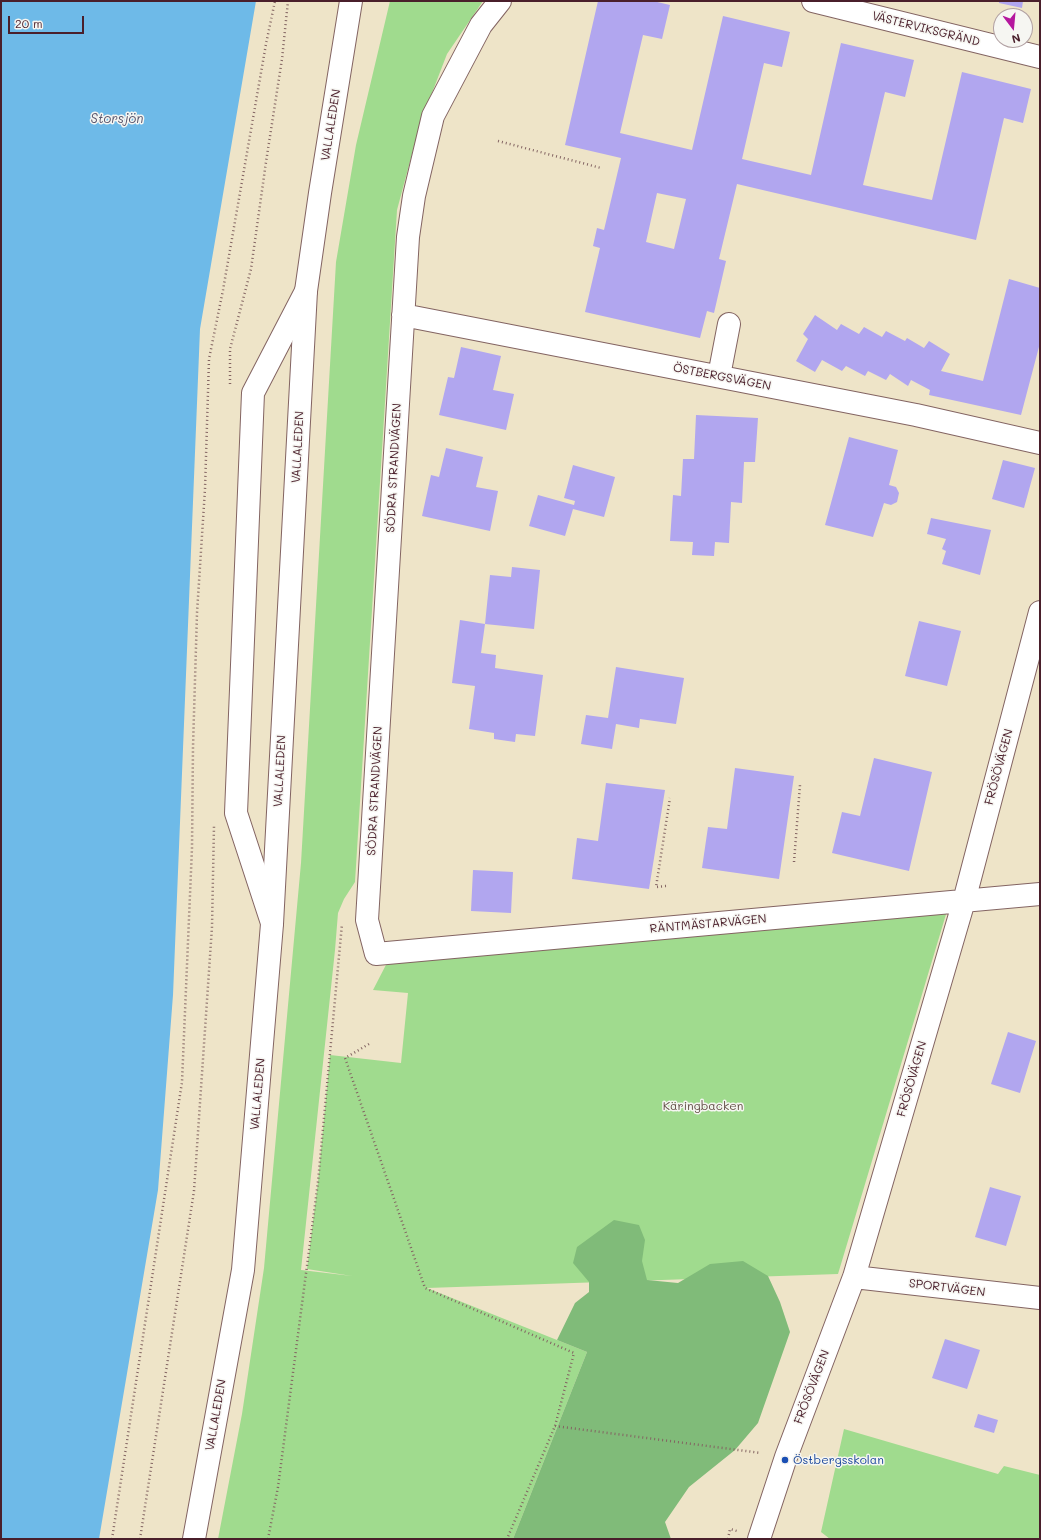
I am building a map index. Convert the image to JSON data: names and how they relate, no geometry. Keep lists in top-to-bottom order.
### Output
{
  "streets": {
    "street": [
      "VÄSTERVIKSGRÄND",
      "VALLALEDEN",
      "ÖSTBERGSVÄGEN",
      "SÖDRA STRANDVÄGEN",
      "FRÖSÖVÄGEN",
      "RÄNTMÄSTARVÄGEN",
      "SPORTVÄGEN"
    ]
  },
  "crossings": [
    ["ÖSTBERGSVÄGEN", "SÖDRA STRANDVÄGEN"],
    ["SÖDRA STRANDVÄGEN", "RÄNTMÄSTARVÄGEN"],
    ["FRÖSÖVÄGEN", "RÄNTMÄSTARVÄGEN"],
    ["FRÖSÖVÄGEN", "SPORTVÄGEN"]
  ],
  "water": ["Storsjön"],
  "parks": ["Käringbacken"],
  "places": ["Östbergsskolan"],
  "scale_bar": "20 m",
  "north": "bottom"
}
